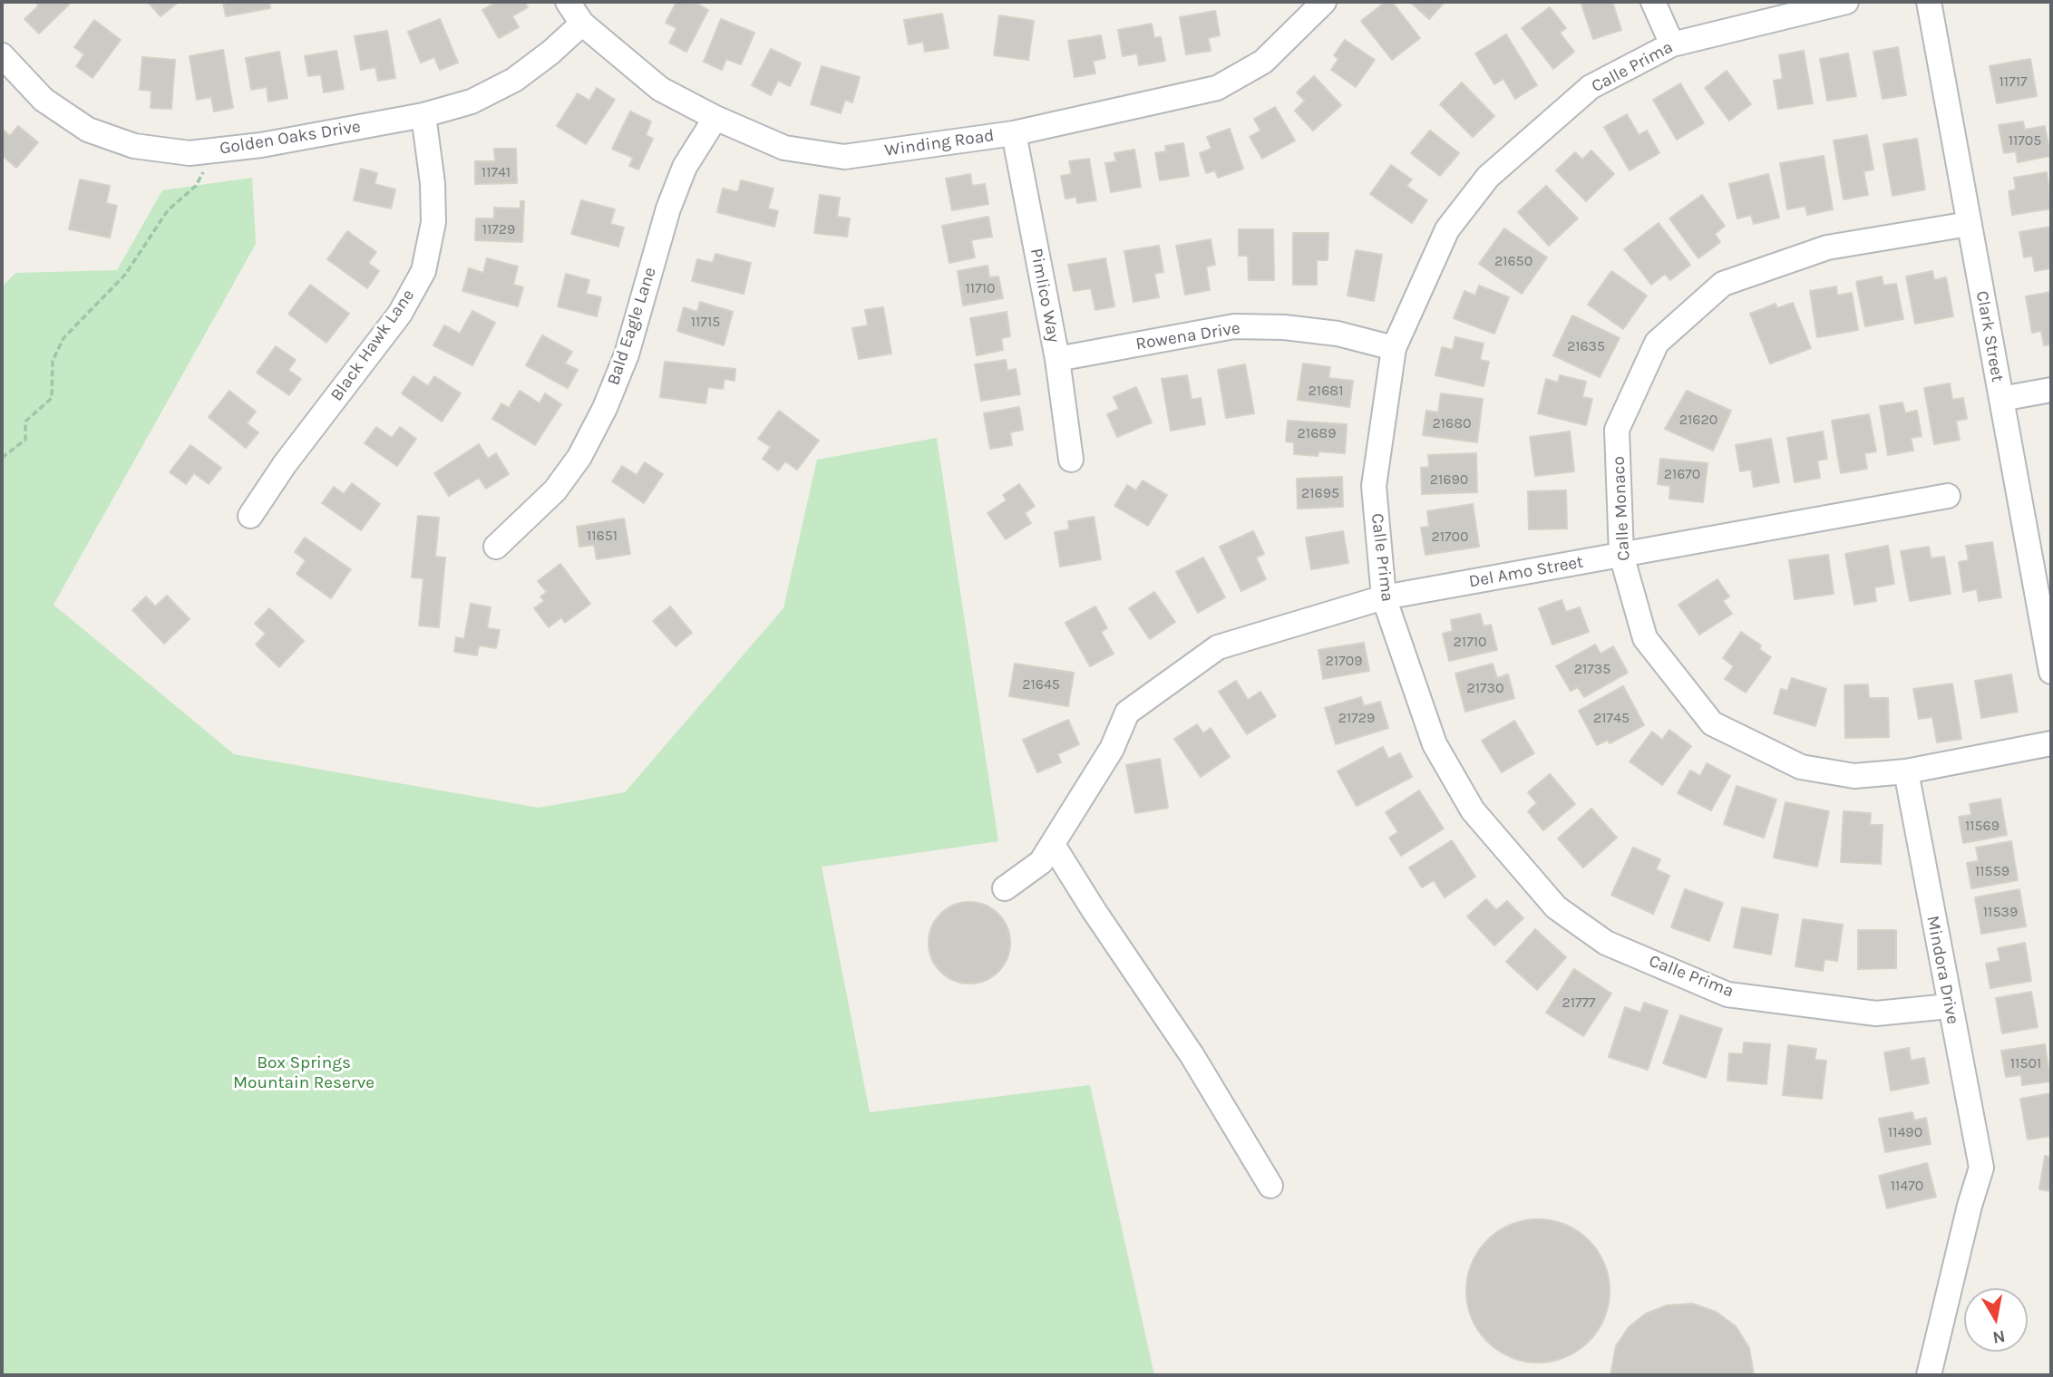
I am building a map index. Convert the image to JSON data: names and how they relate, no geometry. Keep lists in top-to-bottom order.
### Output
{
  "streets": {
    "street": [
      "Calle Prima",
      "Golden Oaks Drive",
      "Winding Road",
      "Pimlico Way",
      "Bald Eagle Lane",
      "Rowena Drive",
      "Clark Street",
      "Black Hawk Lane",
      "Calle Monaco",
      "Del Amo Street",
      "Mindora Drive"
    ]
  },
  "crossings": [
    ["Calle Prima", "Rowena Drive"],
    ["Calle Prima", "Del Amo Street"],
    ["Calle Prima", "Mindora Drive"],
    ["Golden Oaks Drive", "Winding Road"],
    ["Golden Oaks Drive", "Black Hawk Lane"],
    ["Winding Road", "Pimlico Way"],
    ["Winding Road", "Bald Eagle Lane"],
    ["Pimlico Way", "Rowena Drive"],
    ["Clark Street", "Calle Monaco"],
    ["Calle Monaco", "Del Amo Street"],
    ["Calle Monaco", "Mindora Drive"]
  ],
  "parks": ["Box Springs Mountain Reserve"],
  "house_numbers": [
    "11717",
    "11705",
    "11741",
    "11729",
    "21650",
    "11710",
    "11715",
    "21635",
    "21681",
    "21620",
    "21680",
    "21689",
    "21670",
    "21690",
    "21695",
    "11651",
    "21700",
    "21710",
    "21709",
    "21735",
    "21645",
    "21730",
    "21729",
    "21745",
    "11569",
    "11559",
    "11539",
    "21777",
    "11501",
    "11490",
    "11470"
  ],
  "north": "bottom"
}
